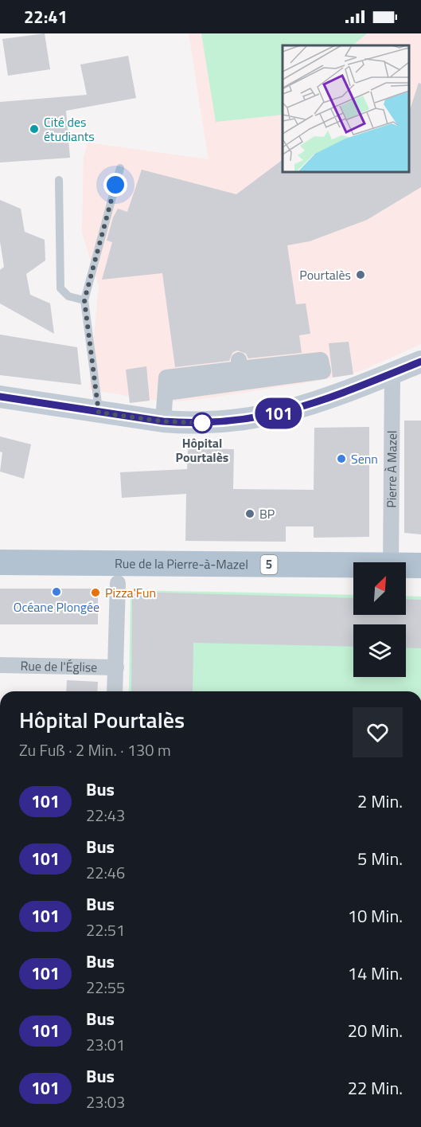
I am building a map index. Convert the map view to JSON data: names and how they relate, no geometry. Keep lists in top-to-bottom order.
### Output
{
  "streets": {
    "main road": ["Rue de la Pierre-à-Mazel", "5"],
    "street": ["Pierre À Mazel", "Rue de l'Église"]
  },
  "places": [
    "Cité des étudiants",
    "Pourtalès",
    "Hôpital Pourtalès",
    "Senn",
    "BP",
    "Océane Plongée",
    "Pizza'Fun"
  ],
  "lines": ["bus line 101"],
  "north": "top right",
  "page": {
    "status": "22:41",
    "on_map": "101",
    "heading": ["Hôpital Pourtalès", "Zu Fuß · 2 Min. · 130 m"],
    "list": [
      {
        "mark": "101",
        "name": "Bus",
        "note": "22:43",
        "value": "2 Min."
      },
      {
        "mark": "101",
        "name": "Bus",
        "note": "22:46",
        "value": "5 Min."
      },
      {
        "mark": "101",
        "name": "Bus",
        "note": "22:51",
        "value": "10 Min."
      },
      {
        "mark": "101",
        "name": "Bus",
        "note": "22:55",
        "value": "14 Min."
      },
      {
        "mark": "101",
        "name": "Bus",
        "note": "23:01",
        "value": "20 Min."
      },
      {
        "mark": "101",
        "name": "Bus",
        "note": "23:03",
        "value": "22 Min."
      }
    ]
  }
}
